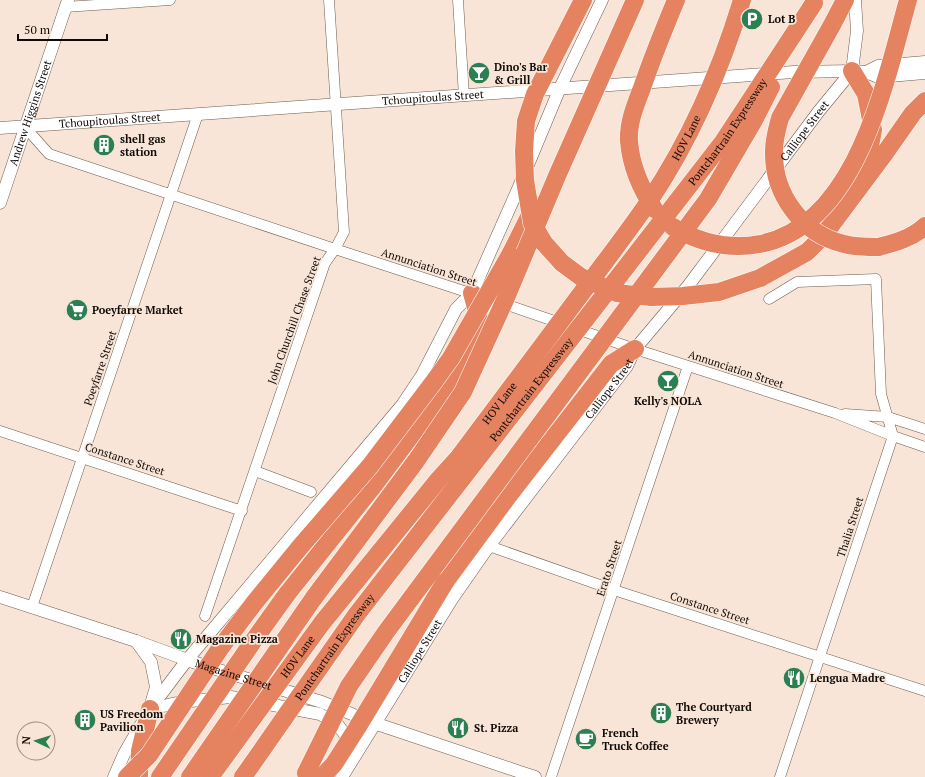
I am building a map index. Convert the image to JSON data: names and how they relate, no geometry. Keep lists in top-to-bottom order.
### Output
{
  "streets": {
    "highway": ["Pontchartrain Expressway", "HOV Lane"],
    "street": [
      "Tchoupitoulas Street",
      "Andrew Higgins Street",
      "Calliope Street",
      "Annunciation Street",
      "John Churchill Chase Street",
      "Poeyfarre Street",
      "Constance Street",
      "Thalia Street",
      "Erato Street",
      "Magazine Street"
    ]
  },
  "crossings": [
    ["Tchoupitoulas Street", "Andrew Higgins Street"],
    ["Tchoupitoulas Street", "Calliope Street"],
    ["Tchoupitoulas Street", "Annunciation Street"],
    ["Tchoupitoulas Street", "John Churchill Chase Street"],
    ["Tchoupitoulas Street", "Poeyfarre Street"],
    ["Andrew Higgins Street", "Annunciation Street"],
    ["Calliope Street", "Annunciation Street"],
    ["Calliope Street", "Constance Street"],
    ["Calliope Street", "Magazine Street"],
    ["Annunciation Street", "John Churchill Chase Street"],
    ["Annunciation Street", "Poeyfarre Street"],
    ["Annunciation Street", "Thalia Street"],
    ["Annunciation Street", "Erato Street"],
    ["John Churchill Chase Street", "Constance Street"],
    ["Poeyfarre Street", "Constance Street"],
    ["Poeyfarre Street", "Magazine Street"],
    ["Constance Street", "Thalia Street"],
    ["Constance Street", "Erato Street"]
  ],
  "places": {
    "parking": ["Lot B"],
    "bar": ["Dino's Bar & Grill", "Kelly's NOLA"],
    "building": ["shell gas station", "The Courtyard Brewery", "US Freedom Pavilion"],
    "supermarket": ["Poeyfarre Market"],
    "restaurant": ["Magazine Pizza", "Lengua Madre", "St. Pizza"],
    "cafe": ["French Truck Coffee"]
  },
  "scale_bar": "50 m",
  "north": "left"
}
